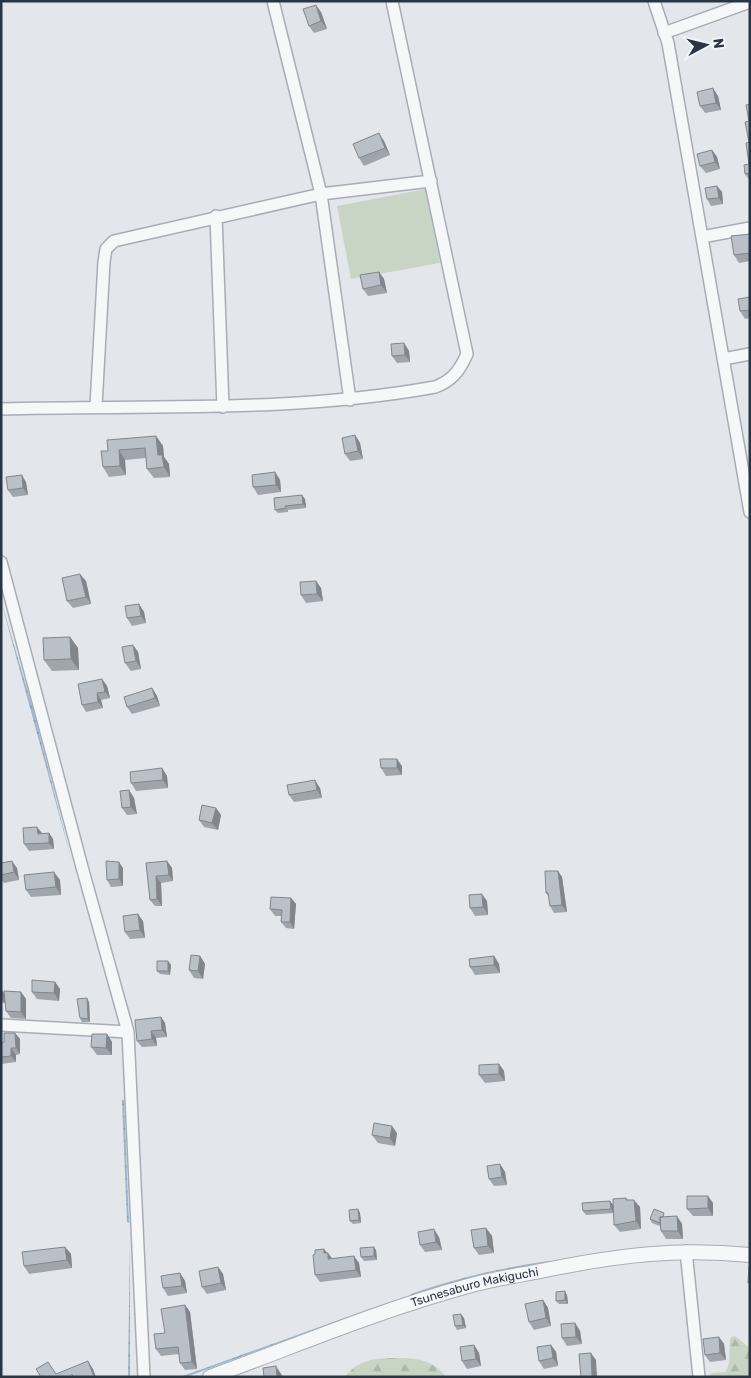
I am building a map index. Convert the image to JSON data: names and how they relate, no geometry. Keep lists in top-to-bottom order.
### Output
{
  "streets": {
    "street": ["Tsunesaburo Makiguchi"]
  },
  "north": "right"
}
